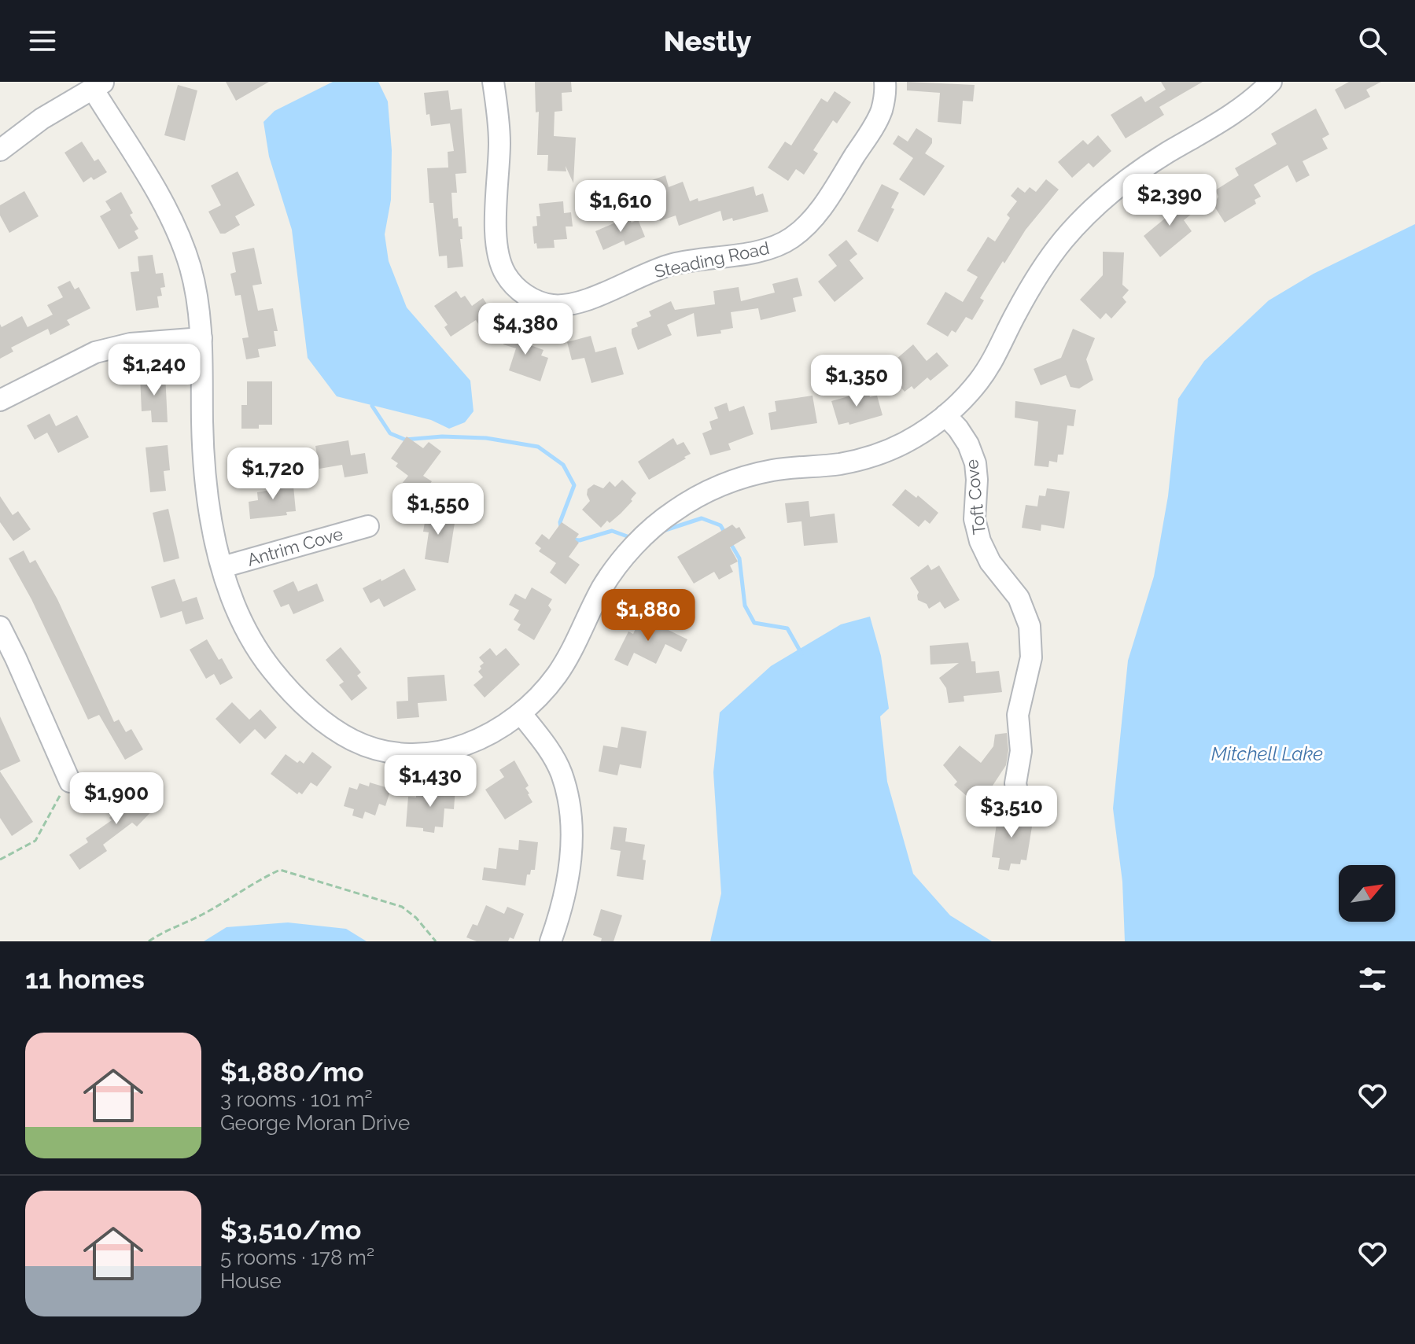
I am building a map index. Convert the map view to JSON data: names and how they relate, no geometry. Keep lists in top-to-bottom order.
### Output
{
  "streets": {
    "street": ["Steading Road", "Toft Cove", "Antrim Cove"]
  },
  "water": ["Mitchell Lake"],
  "north": "top right",
  "page": {
    "header": "Nestly",
    "price": [
      "$2,390",
      "$1,610",
      "$4,380",
      "$1,240",
      "$1,350",
      "$1,720",
      "$1,550",
      "$1,880",
      "$1,430",
      "$1,900",
      "$3,510"
    ],
    "heading": "11 homes",
    "list": [
      {
        "name": "$1,880/mo",
        "note": "3 rooms · 101 m² · George Moran Drive"
      },
      {
        "name": "$3,510/mo",
        "note": "5 rooms · 178 m² · House"
      }
    ]
  }
}
